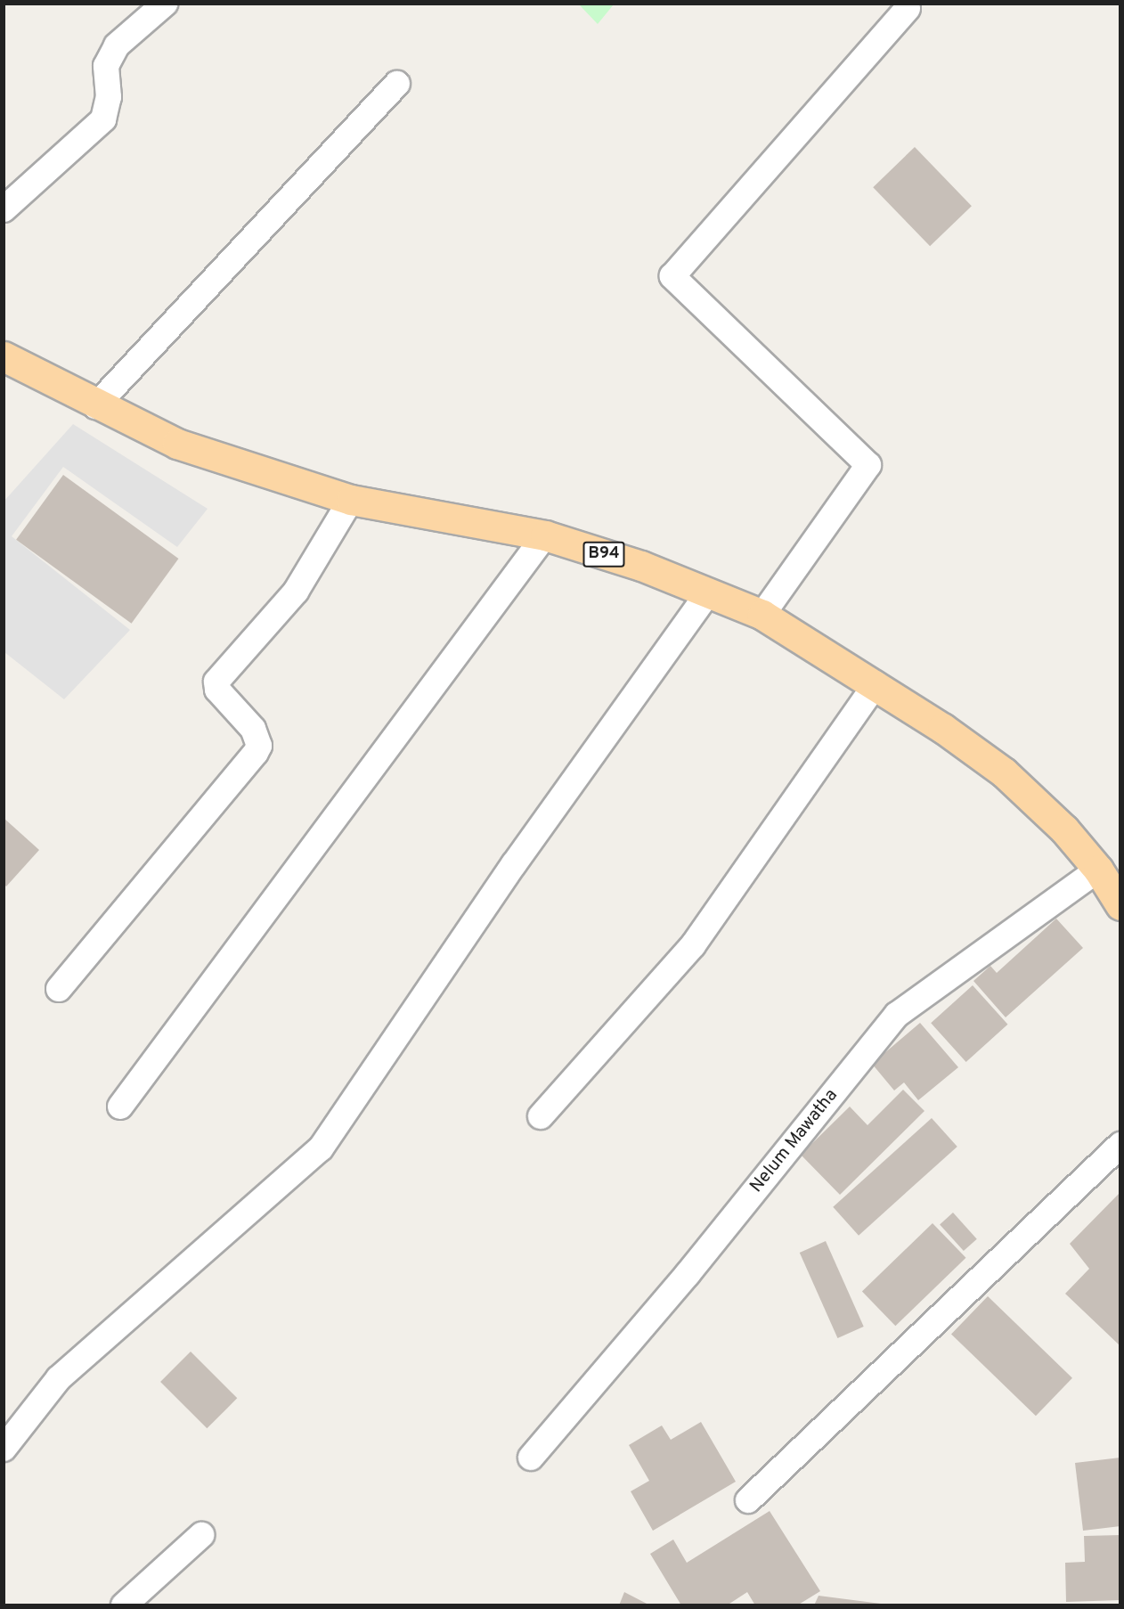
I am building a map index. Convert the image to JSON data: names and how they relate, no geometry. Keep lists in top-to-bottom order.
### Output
{
  "streets": {
    "main road": ["B94"],
    "street": ["Nelum Mawatha"]
  },
  "crossings": [
    ["B94", "Nelum Mawatha"]
  ]
}
